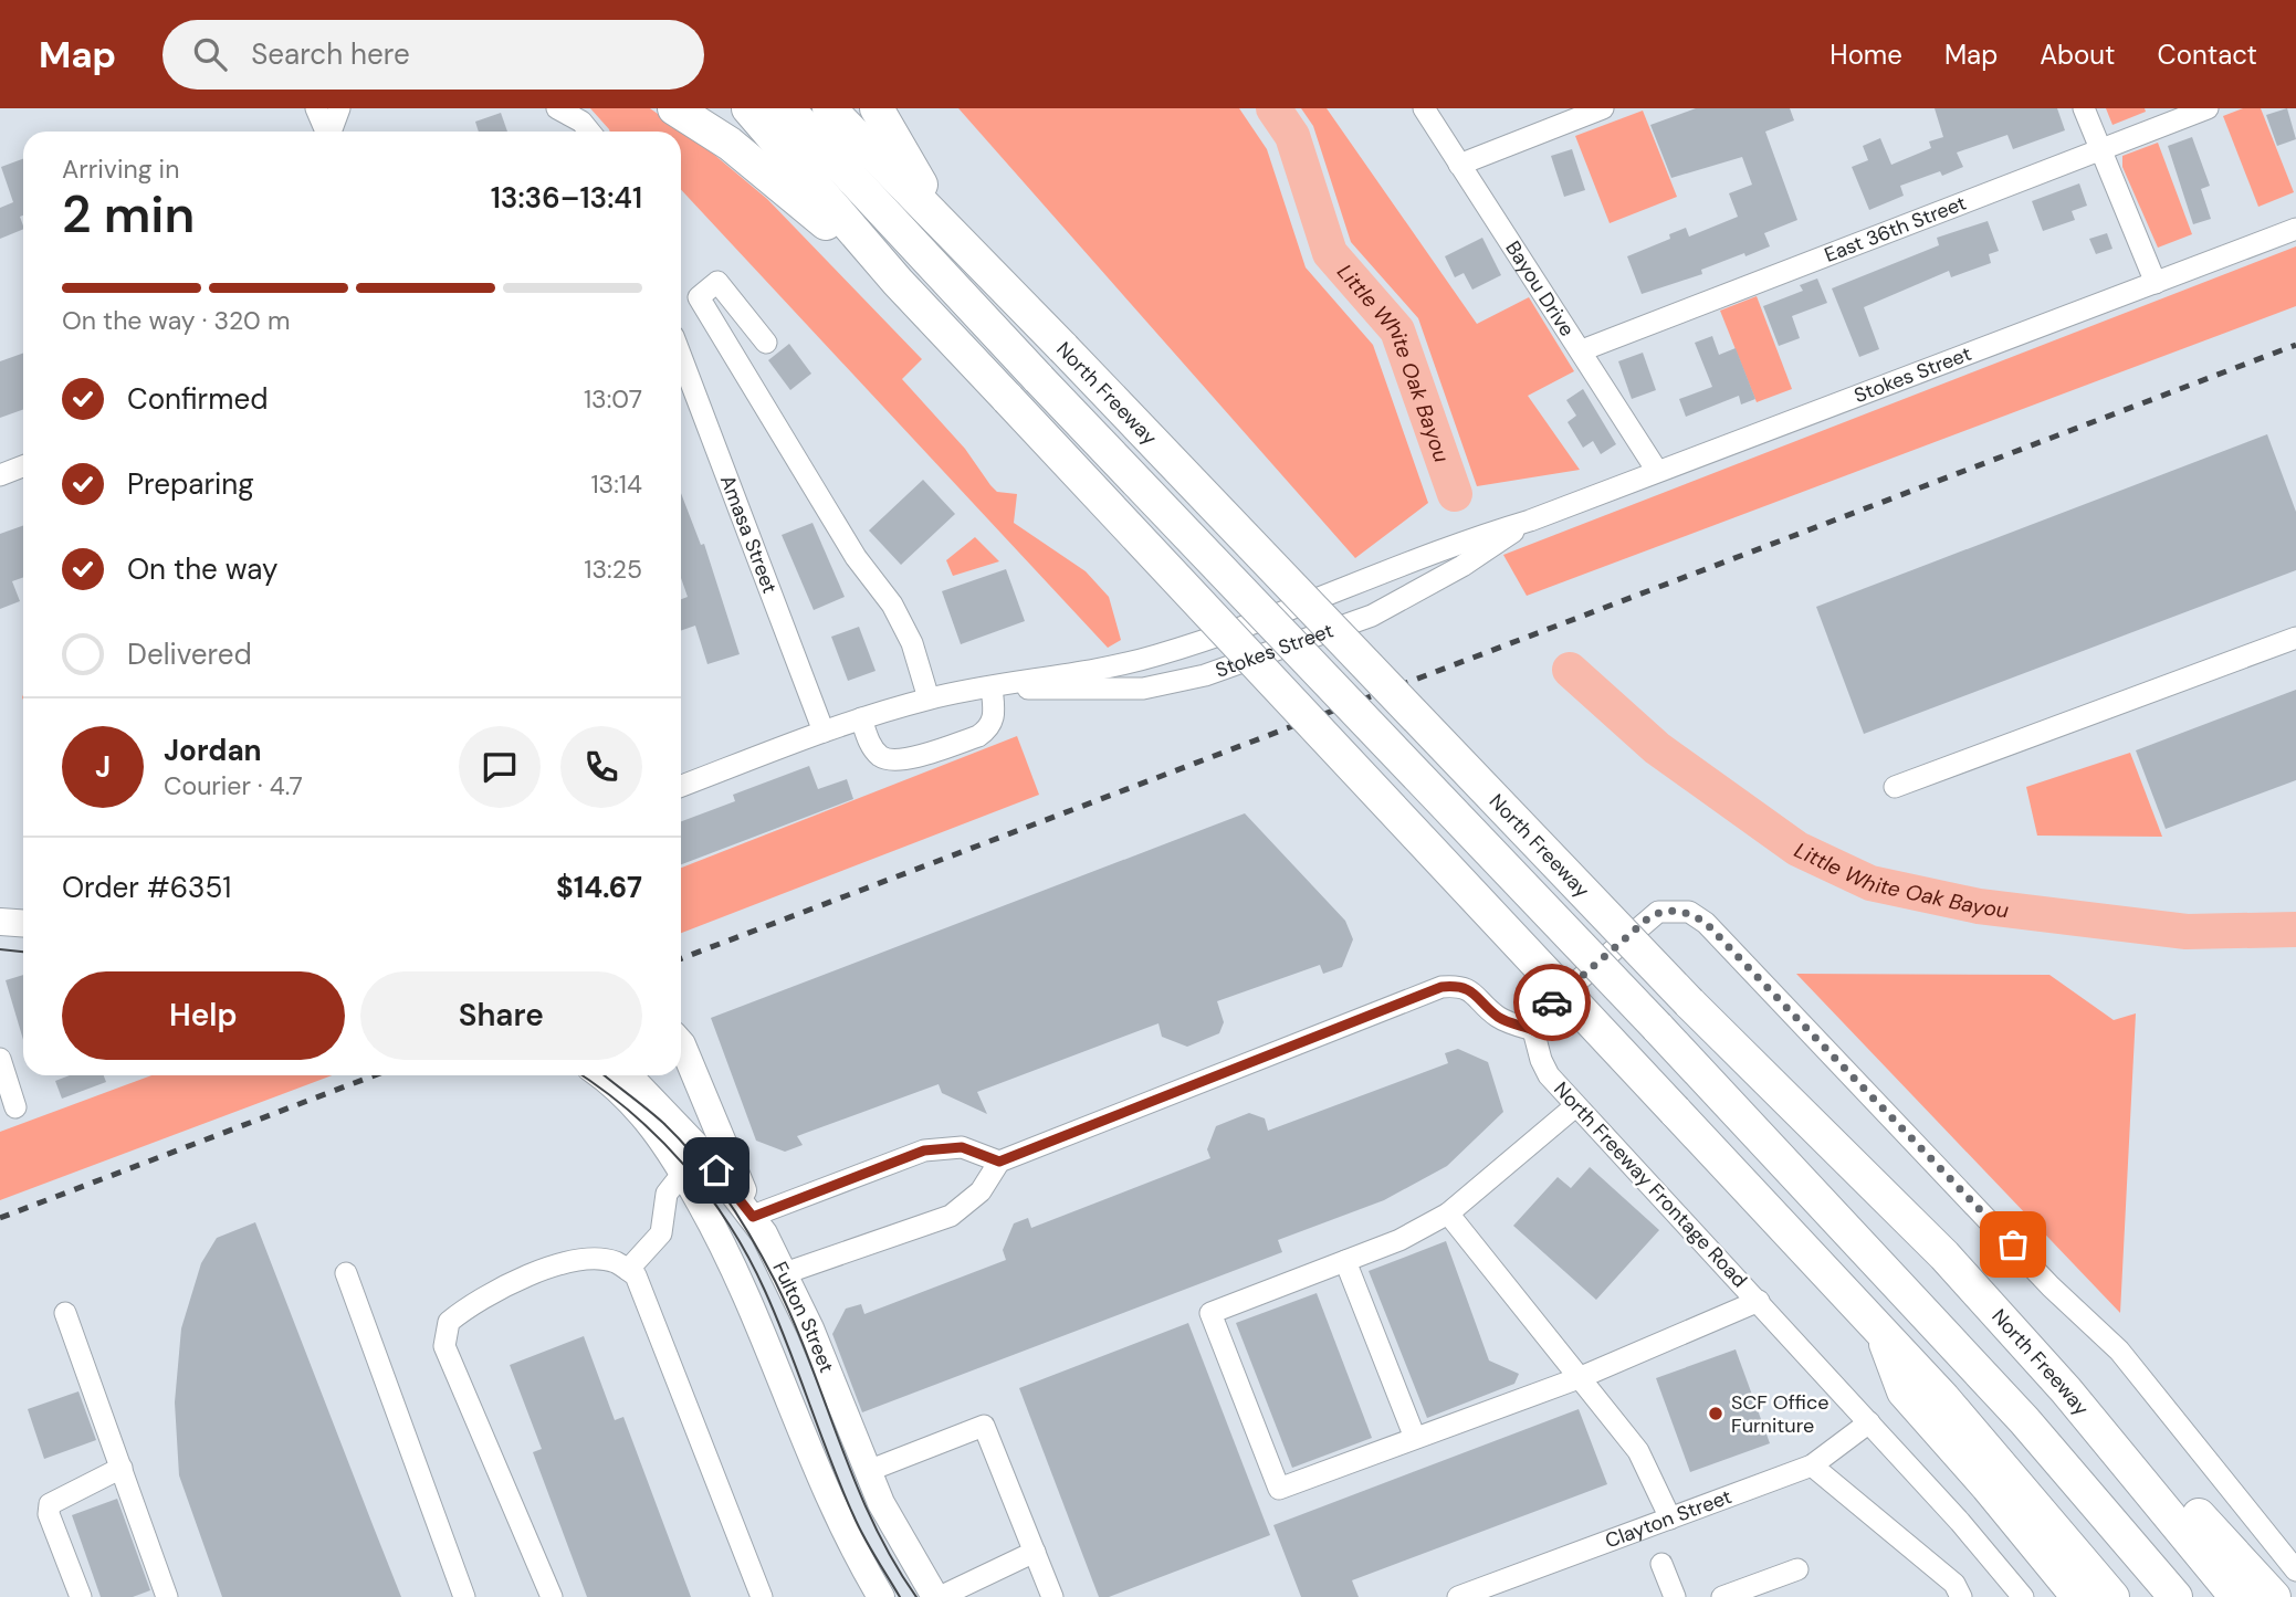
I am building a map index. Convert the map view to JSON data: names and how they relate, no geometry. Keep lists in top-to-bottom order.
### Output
{
  "streets": {
    "highway": ["North Freeway"],
    "main road": ["Fulton Street"],
    "street": [
      "East 36th Street",
      "Bayou Drive",
      "Stokes Street",
      "Amasa Street",
      "North Freeway Frontage Road",
      "Clayton Street"
    ]
  },
  "crossings": [
    ["East 36th Street", "Bayou Drive"],
    ["Bayou Drive", "Stokes Street"],
    ["Stokes Street", "Amasa Street"],
    ["North Freeway Frontage Road", "Clayton Street"]
  ],
  "water": ["Little White Oak Bayou"],
  "places": ["SCF Office Furniture"],
  "page": {
    "header": "Map",
    "search": "Search here",
    "nav": [
      "Home",
      "Map",
      "About",
      "Contact"
    ],
    "heading": ["2 min", "Arriving in", "13:36–13:41"],
    "panel": [
      "Jordan",
      "Courier · 4.7",
      "Order #6351",
      "$14.67"
    ],
    "bar": "On the way · 320 m",
    "list": [
      ["Confirmed", "13:07"],
      ["Preparing", "13:14"],
      ["On the way", "13:25"],
      "Delivered"
    ],
    "round": "J",
    "buttons": ["Help", "Share"]
  }
}
